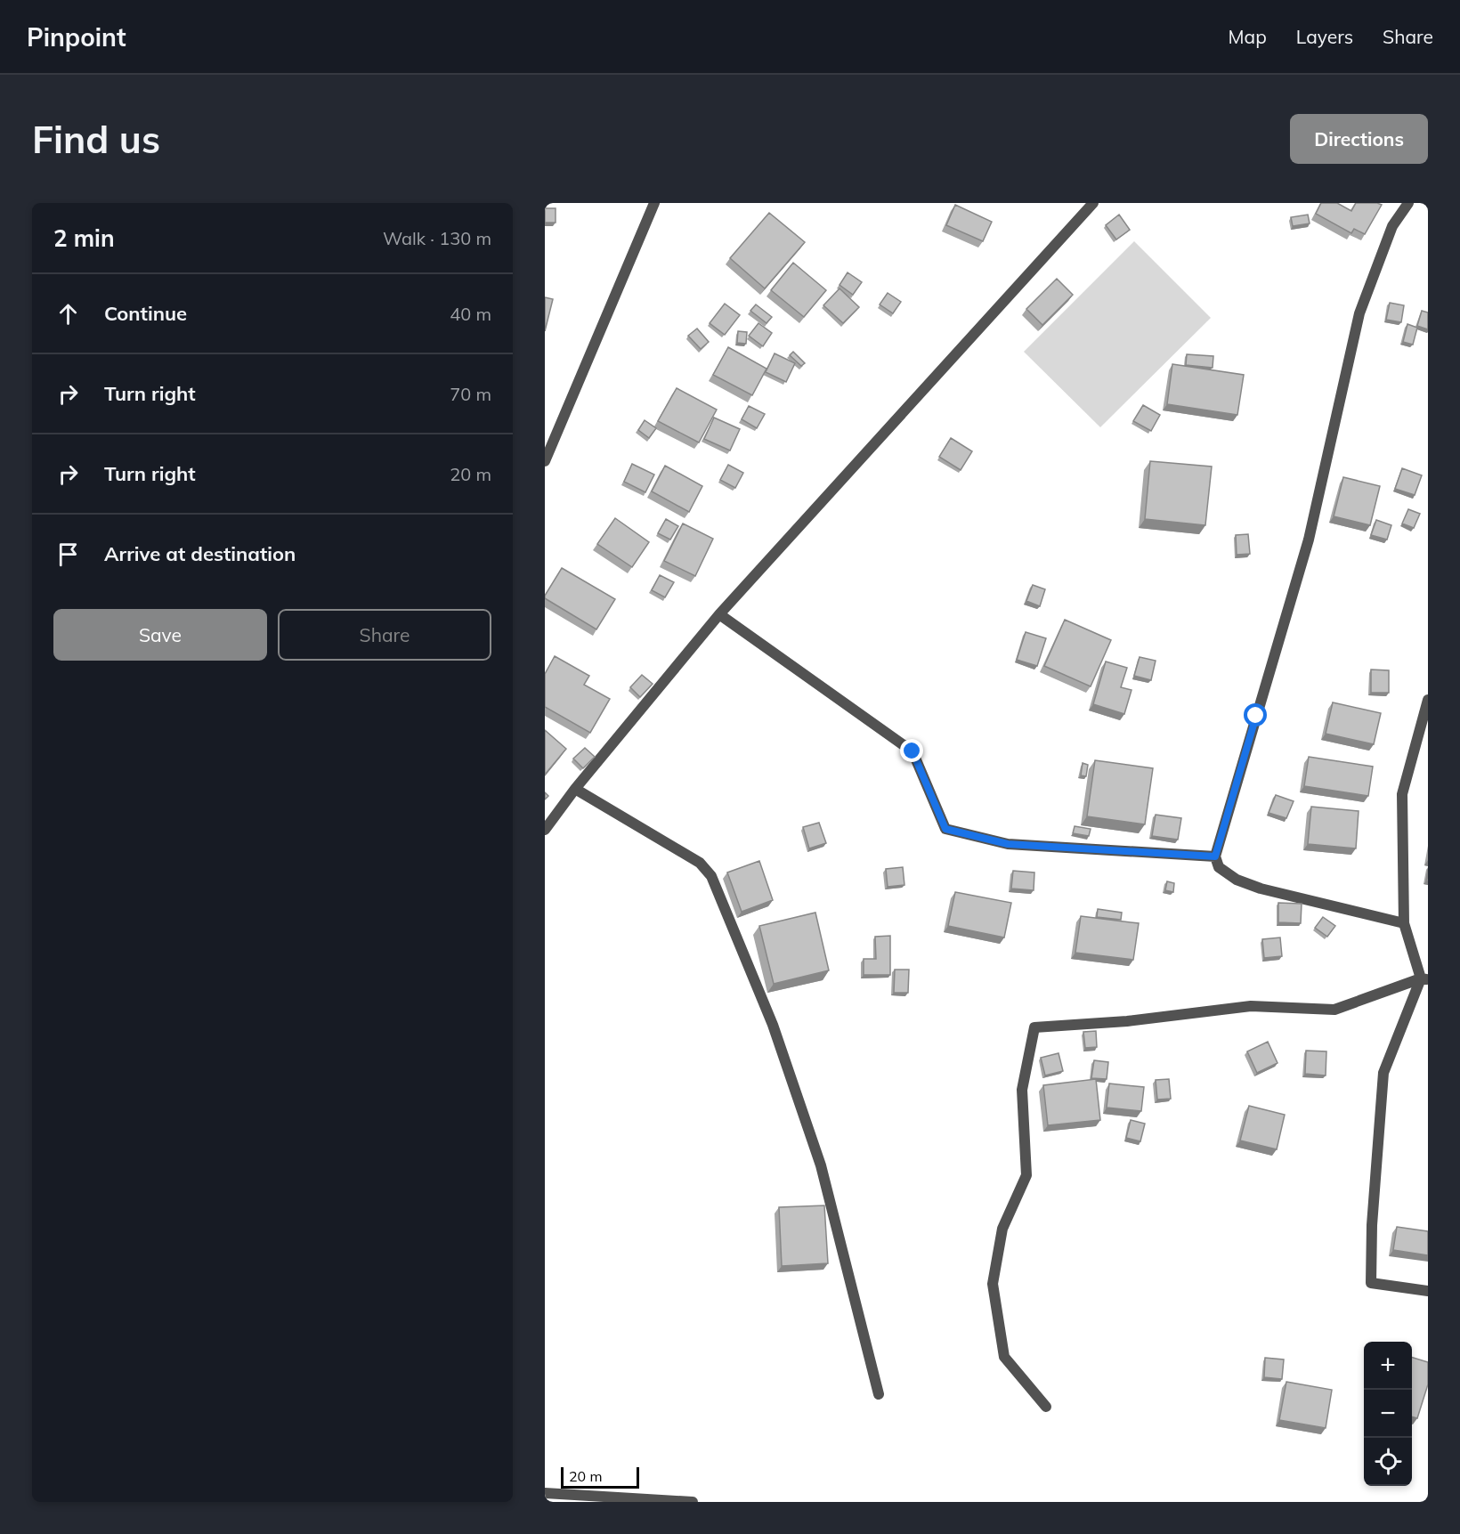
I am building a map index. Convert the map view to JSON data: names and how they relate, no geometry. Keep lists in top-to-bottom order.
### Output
{
  "scale_bar": "20 m",
  "page": {
    "header": "Pinpoint",
    "nav": ["Map", "Layers", "Share"],
    "buttons": [
      "Directions",
      ["Save", "Share"]
    ],
    "title": "Find us",
    "heading": ["2 min", "Walk · 130 m"],
    "list": [
      ["Continue", "40 m"],
      ["Turn right", "70 m"],
      ["Turn right", "20 m"],
      "Arrive at destination"
    ],
    "map_buttons": ["+", "−"],
    "scale": "20 m"
  }
}
